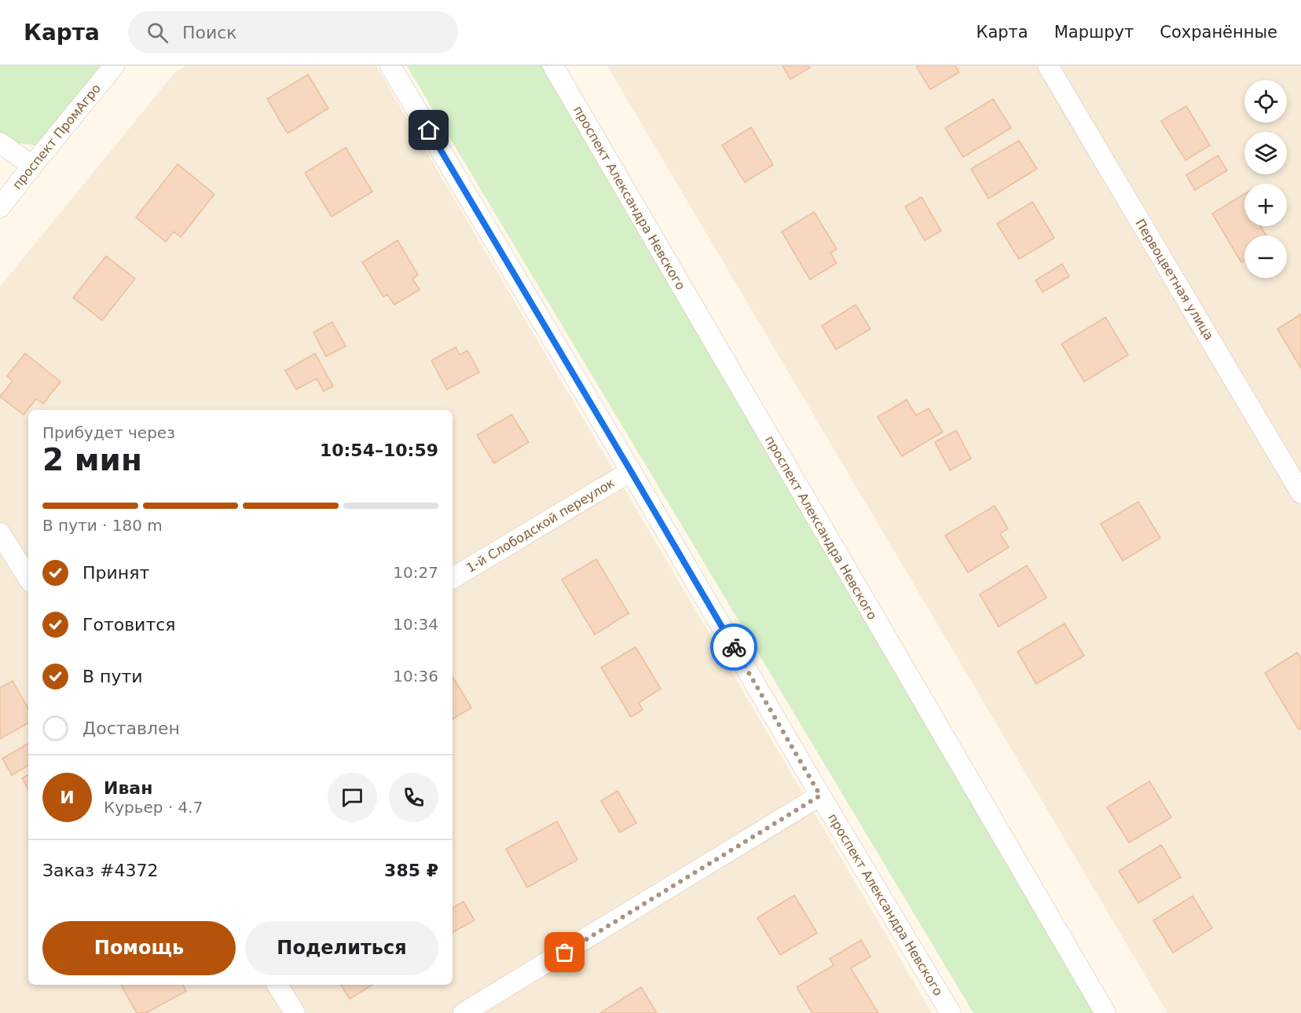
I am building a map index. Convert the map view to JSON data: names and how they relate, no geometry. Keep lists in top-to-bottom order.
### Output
{
  "streets": {
    "street": [
      "проспект ПромАгро",
      "проспект Александра Невского",
      "Первоцветная улица",
      "1-й Слободской переулок"
    ]
  },
  "crossings": [
    ["проспект Александра Невского", "1-й Слободской переулок"]
  ],
  "page": {
    "header": "Карта",
    "search": "Поиск",
    "nav": ["Карта", "Маршрут", "Сохранённые"],
    "map_buttons": ["+", "−"],
    "heading": ["2 мин", "Прибудет через", "10:54–10:59"],
    "panel": [
      "Иван",
      "Курьер · 4.7",
      "Заказ #4372",
      "385 ₽"
    ],
    "bar": "В пути · 180 m",
    "list": [
      ["Принят", "10:27"],
      ["Готовится", "10:34"],
      ["В пути", "10:36"],
      "Доставлен"
    ],
    "round": "И",
    "buttons": ["Помощь", "Поделиться"]
  }
}
